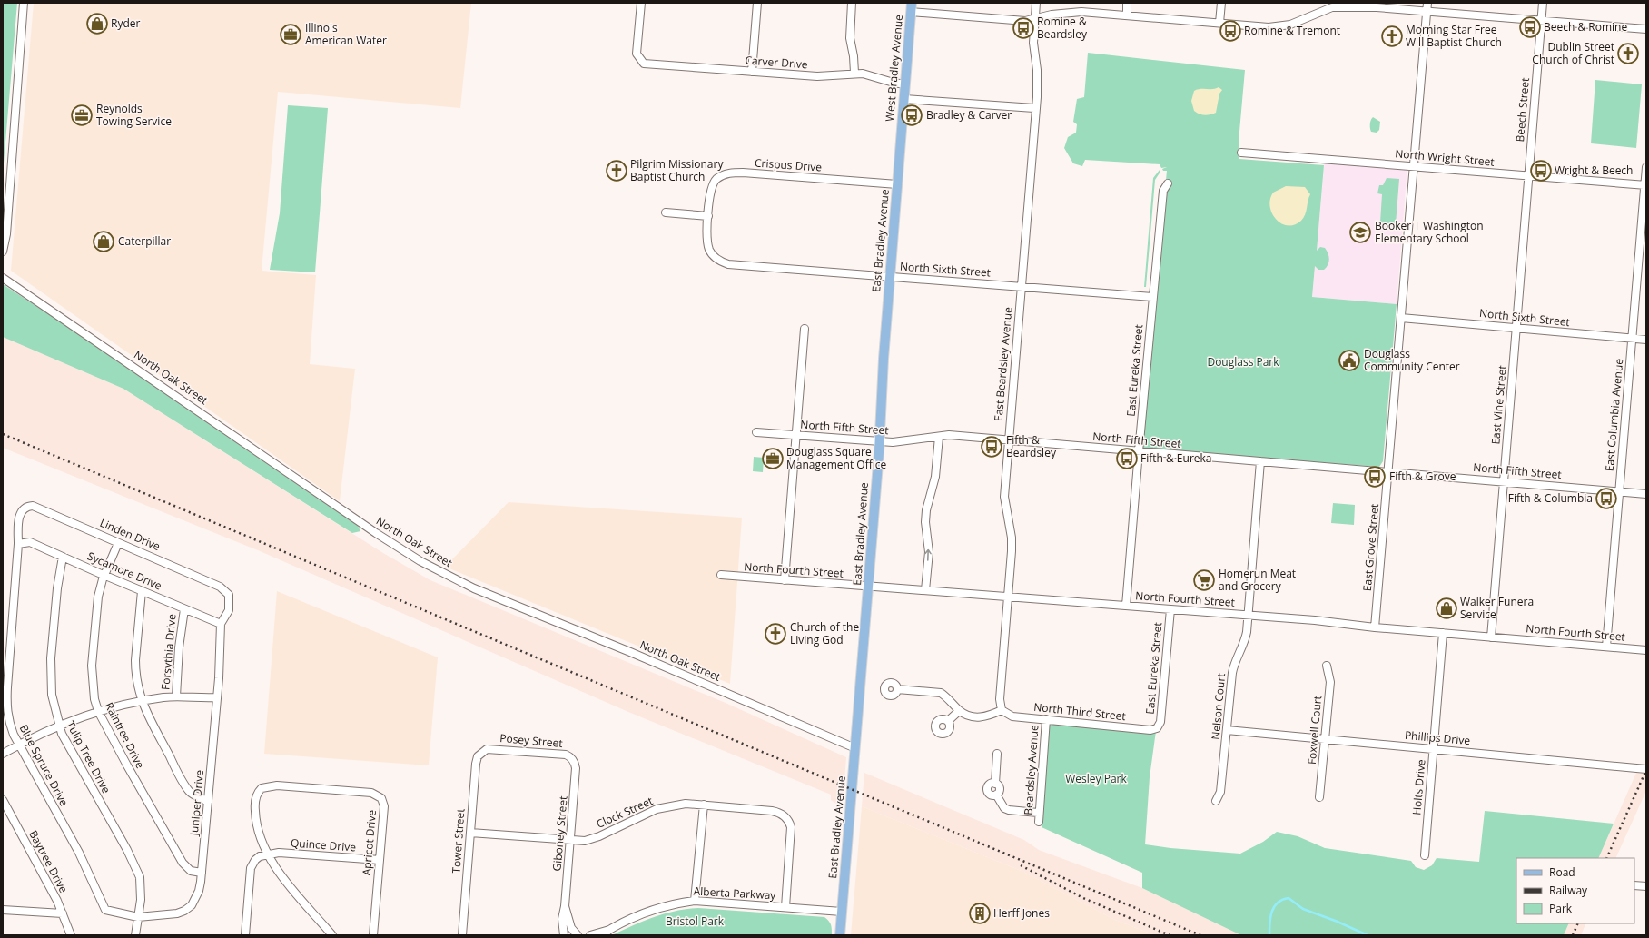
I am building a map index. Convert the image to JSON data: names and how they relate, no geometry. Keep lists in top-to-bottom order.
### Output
{
  "streets": {
    "main road": ["West Bradley Avenue", "East Bradley Avenue"],
    "street": [
      "Carver Drive",
      "Beech Street",
      "North Wright Street",
      "Crispus Drive",
      "North Sixth Street",
      "East Beardsley Avenue",
      "East Eureka Street",
      "North Oak Street",
      "East Vine Street",
      "East Columbia Avenue",
      "North Fifth Street",
      "Linden Drive",
      "East Grove Street",
      "North Fourth Street",
      "Sycamore Drive",
      "Forsythia Drive",
      "Nelson Court",
      "North Third Street",
      "Foxwell Court",
      "Raintree Drive",
      "Phillips Drive",
      "Posey Street",
      "Tulip Tree Drive",
      "Blue Spruce Drive",
      "Beardsley Avenue",
      "Holts Drive",
      "Juniper Drive",
      "Clock Street",
      "Giboney Street",
      "Tower Street",
      "Apricot Drive",
      "Quince Drive",
      "Baytree Drive",
      "Alberta Parkway"
    ]
  },
  "crossings": [
    ["Carver Drive", "West Bradley Avenue"],
    ["West Bradley Avenue", "East Bradley Avenue"],
    ["Beech Street", "North Wright Street"],
    ["Beech Street", "East Vine Street"],
    ["North Wright Street", "East Vine Street"],
    ["North Wright Street", "East Columbia Avenue"],
    ["North Wright Street", "East Grove Street"],
    ["Crispus Drive", "East Bradley Avenue"],
    ["Crispus Drive", "North Sixth Street"],
    ["East Bradley Avenue", "North Sixth Street"],
    ["East Bradley Avenue", "North Oak Street"],
    ["East Bradley Avenue", "North Fifth Street"],
    ["East Bradley Avenue", "North Fourth Street"],
    ["East Bradley Avenue", "Alberta Parkway"],
    ["North Sixth Street", "East Beardsley Avenue"],
    ["North Sixth Street", "East Eureka Street"],
    ["North Sixth Street", "East Vine Street"],
    ["North Sixth Street", "East Columbia Avenue"],
    ["North Sixth Street", "East Grove Street"],
    ["East Beardsley Avenue", "North Fifth Street"],
    ["East Beardsley Avenue", "North Fourth Street"],
    ["East Beardsley Avenue", "North Third Street"],
    ["East Eureka Street", "North Fifth Street"],
    ["East Eureka Street", "North Fourth Street"],
    ["East Eureka Street", "North Third Street"],
    ["East Vine Street", "North Fifth Street"],
    ["East Vine Street", "North Fourth Street"],
    ["East Columbia Avenue", "North Fifth Street"],
    ["East Columbia Avenue", "North Fourth Street"],
    ["North Fifth Street", "East Grove Street"],
    ["North Fifth Street", "Nelson Court"],
    ["Linden Drive", "Sycamore Drive"],
    ["Linden Drive", "Raintree Drive"],
    ["Linden Drive", "Blue Spruce Drive"],
    ["Linden Drive", "Juniper Drive"],
    ["East Grove Street", "North Fourth Street"],
    ["North Fourth Street", "Nelson Court"],
    ["North Fourth Street", "Holts Drive"],
    ["Sycamore Drive", "Forsythia Drive"],
    ["Sycamore Drive", "Raintree Drive"],
    ["Sycamore Drive", "Tulip Tree Drive"],
    ["Sycamore Drive", "Blue Spruce Drive"],
    ["Sycamore Drive", "Juniper Drive"],
    ["Nelson Court", "Phillips Drive"],
    ["North Third Street", "Beardsley Avenue"],
    ["Foxwell Court", "Phillips Drive"],
    ["Raintree Drive", "Juniper Drive"],
    ["Phillips Drive", "Holts Drive"],
    ["Posey Street", "Giboney Street"],
    ["Posey Street", "Tower Street"],
    ["Tulip Tree Drive", "Blue Spruce Drive"],
    ["Tulip Tree Drive", "Juniper Drive"],
    ["Blue Spruce Drive", "Juniper Drive"],
    ["Clock Street", "Giboney Street"],
    ["Clock Street", "Tower Street"],
    ["Clock Street", "Alberta Parkway"],
    ["Apricot Drive", "Quince Drive"]
  ],
  "parks": ["Douglass Park", "Wesley Park", "Bristol Park"],
  "places": {
    "shop": ["Ryder", "Caterpillar", "Walker Funeral Service"],
    "bus stop": [
      "Beech & Romine",
      "Romine & Beardsley",
      "Romine & Tremont",
      "Bradley & Carver",
      "Wright & Beech",
      "Fifth & Beardsley",
      "Fifth & Eureka",
      "Fifth & Grove",
      "Fifth & Columbia"
    ],
    "office": ["Illinois American Water", "Reynolds Towing Service", "Douglass Square Management Office"],
    "church": [
      "Morning Star Free Will Baptist Church",
      "Dublin Street Church of Christ",
      "Pilgrim Missionary Baptist Church",
      "Church of the Living God"
    ],
    "school or university": ["Booker T Washington Elementary School"],
    "public building": ["Douglass Community Center"],
    "supermarket": ["Homerun Meat and Grocery"],
    "building": ["Herff Jones"]
  },
  "legend": ["Road", "Railway", "Park"]
}
